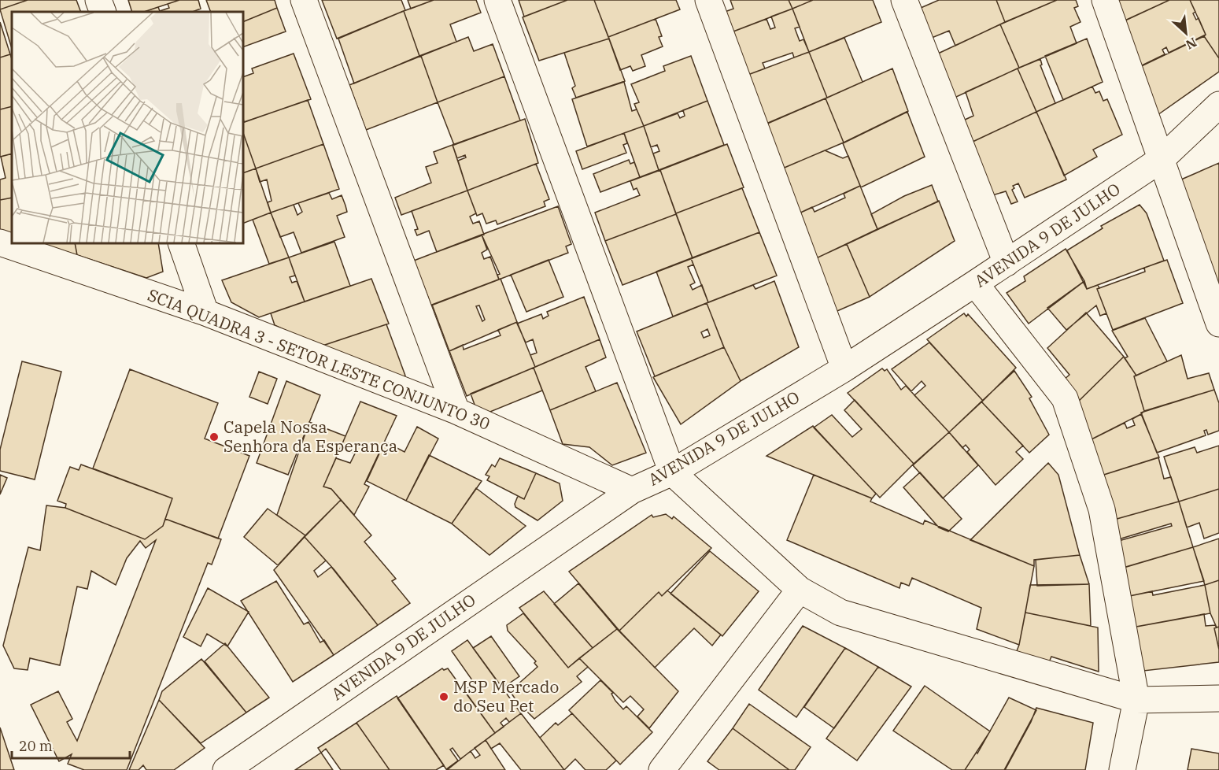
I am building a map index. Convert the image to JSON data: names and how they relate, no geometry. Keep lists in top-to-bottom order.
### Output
{
  "streets": {
    "street": ["AVENIDA 9 DE JULHO", "SCIA QUADRA 3 - SETOR LESTE CONJUNTO 30"]
  },
  "crossings": [
    ["AVENIDA 9 DE JULHO", "SCIA QUADRA 3 - SETOR LESTE CONJUNTO 30"]
  ],
  "places": ["Capela Nossa Senhora da Esperança", "MSP Mercado do Seu Pet"],
  "scale_bar": "20 m",
  "north": "bottom right"
}
